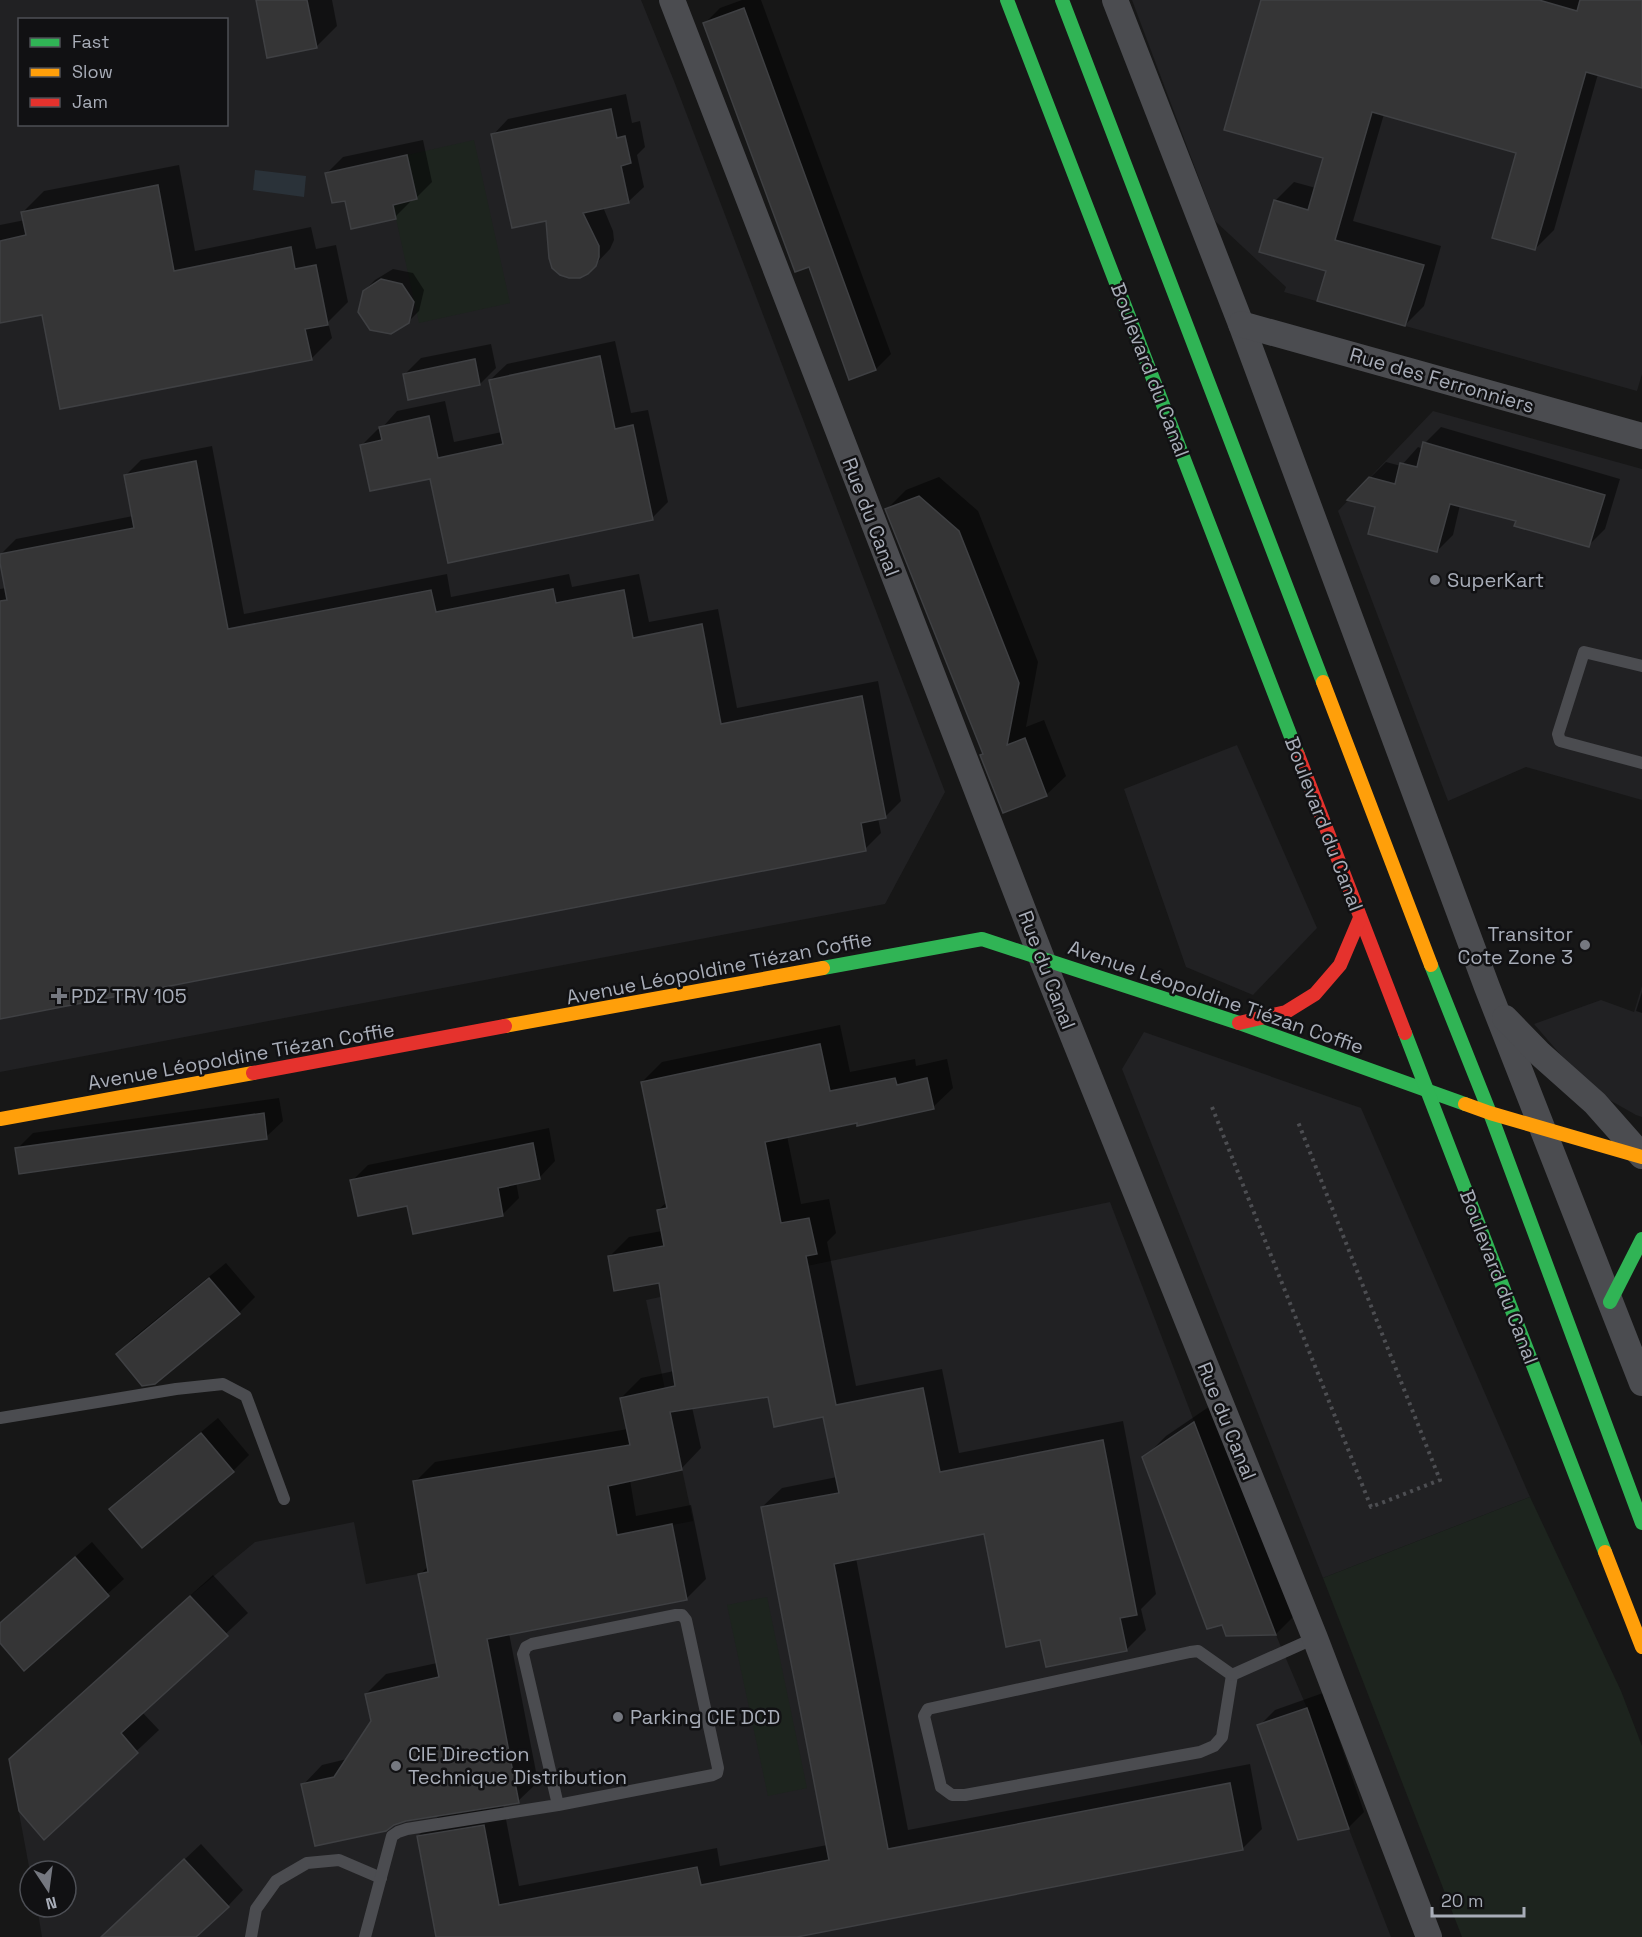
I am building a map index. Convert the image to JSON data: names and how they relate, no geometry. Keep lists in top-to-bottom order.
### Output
{
  "streets": {
    "main road": ["Boulevard du Canal", "Avenue Léopoldine Tiézan Coffie"],
    "street": ["Rue des Ferronniers", "Rue du Canal"]
  },
  "crossings": [
    ["Boulevard du Canal", "Avenue Léopoldine Tiézan Coffie"],
    ["Rue du Canal", "Avenue Léopoldine Tiézan Coffie"]
  ],
  "places": {
    "other": [
      "SuperKart",
      "Transitor Cote Zone 3",
      "Parking CIE DCD",
      "CIE Direction Technique Distribution"
    ],
    "health": ["PDZ TRV 105"]
  },
  "legend": ["Fast", "Slow", "Jam"],
  "scale_bar": "20 m",
  "north": "bottom"
}
